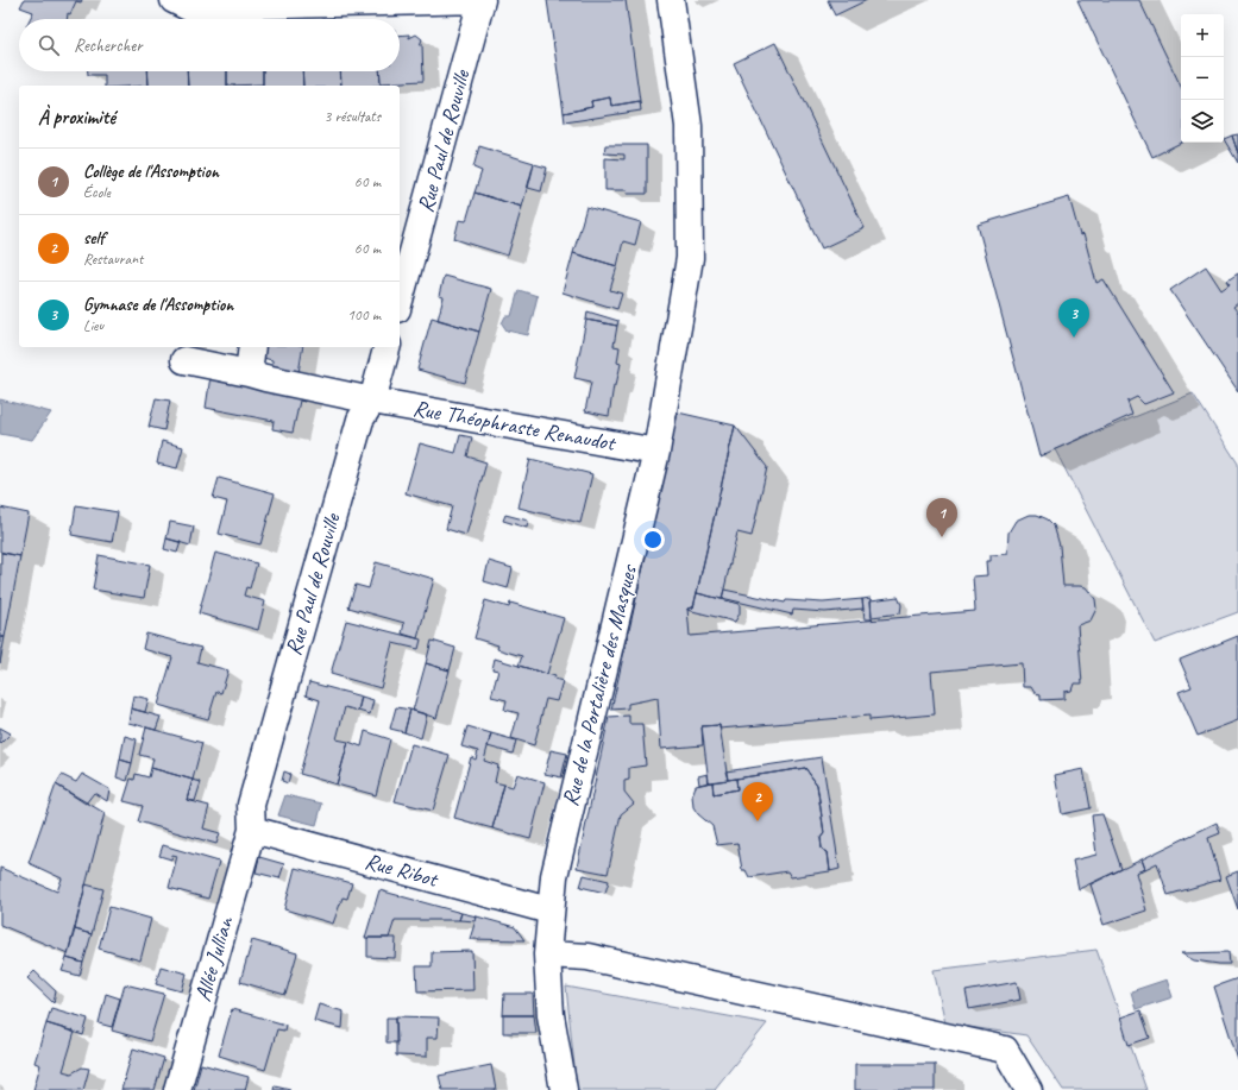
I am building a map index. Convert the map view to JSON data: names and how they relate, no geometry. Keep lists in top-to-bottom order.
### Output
{
  "streets": {
    "street": [
      "Rue Paul de Rouville",
      "Rue Théophraste Renaudot",
      "Rue de la Portalière des Masques",
      "Rue Ribot",
      "Allée Jullian"
    ]
  },
  "crossings": [
    ["Rue Paul de Rouville", "Rue Théophraste Renaudot"],
    ["Rue Paul de Rouville", "Rue Ribot"],
    ["Rue Paul de Rouville", "Allée Jullian"],
    ["Rue Théophraste Renaudot", "Rue de la Portalière des Masques"],
    ["Rue de la Portalière des Masques", "Rue Ribot"],
    ["Rue Ribot", "Allée Jullian"]
  ],
  "page": {
    "map_buttons": ["+", "−"],
    "search": "Rechercher",
    "heading": ["À proximité", "3 résultats"],
    "list": [
      {
        "mark": "1",
        "name": "Collège de l'Assomption",
        "note": "École",
        "value": "60 m"
      },
      {
        "mark": "2",
        "name": "self",
        "note": "Restaurant",
        "value": "60 m"
      },
      {
        "mark": "3",
        "name": "Gymnase de l'Assomption",
        "note": "Lieu",
        "value": "100 m"
      }
    ],
    "pins": ["3", "1", "2"]
  }
}
